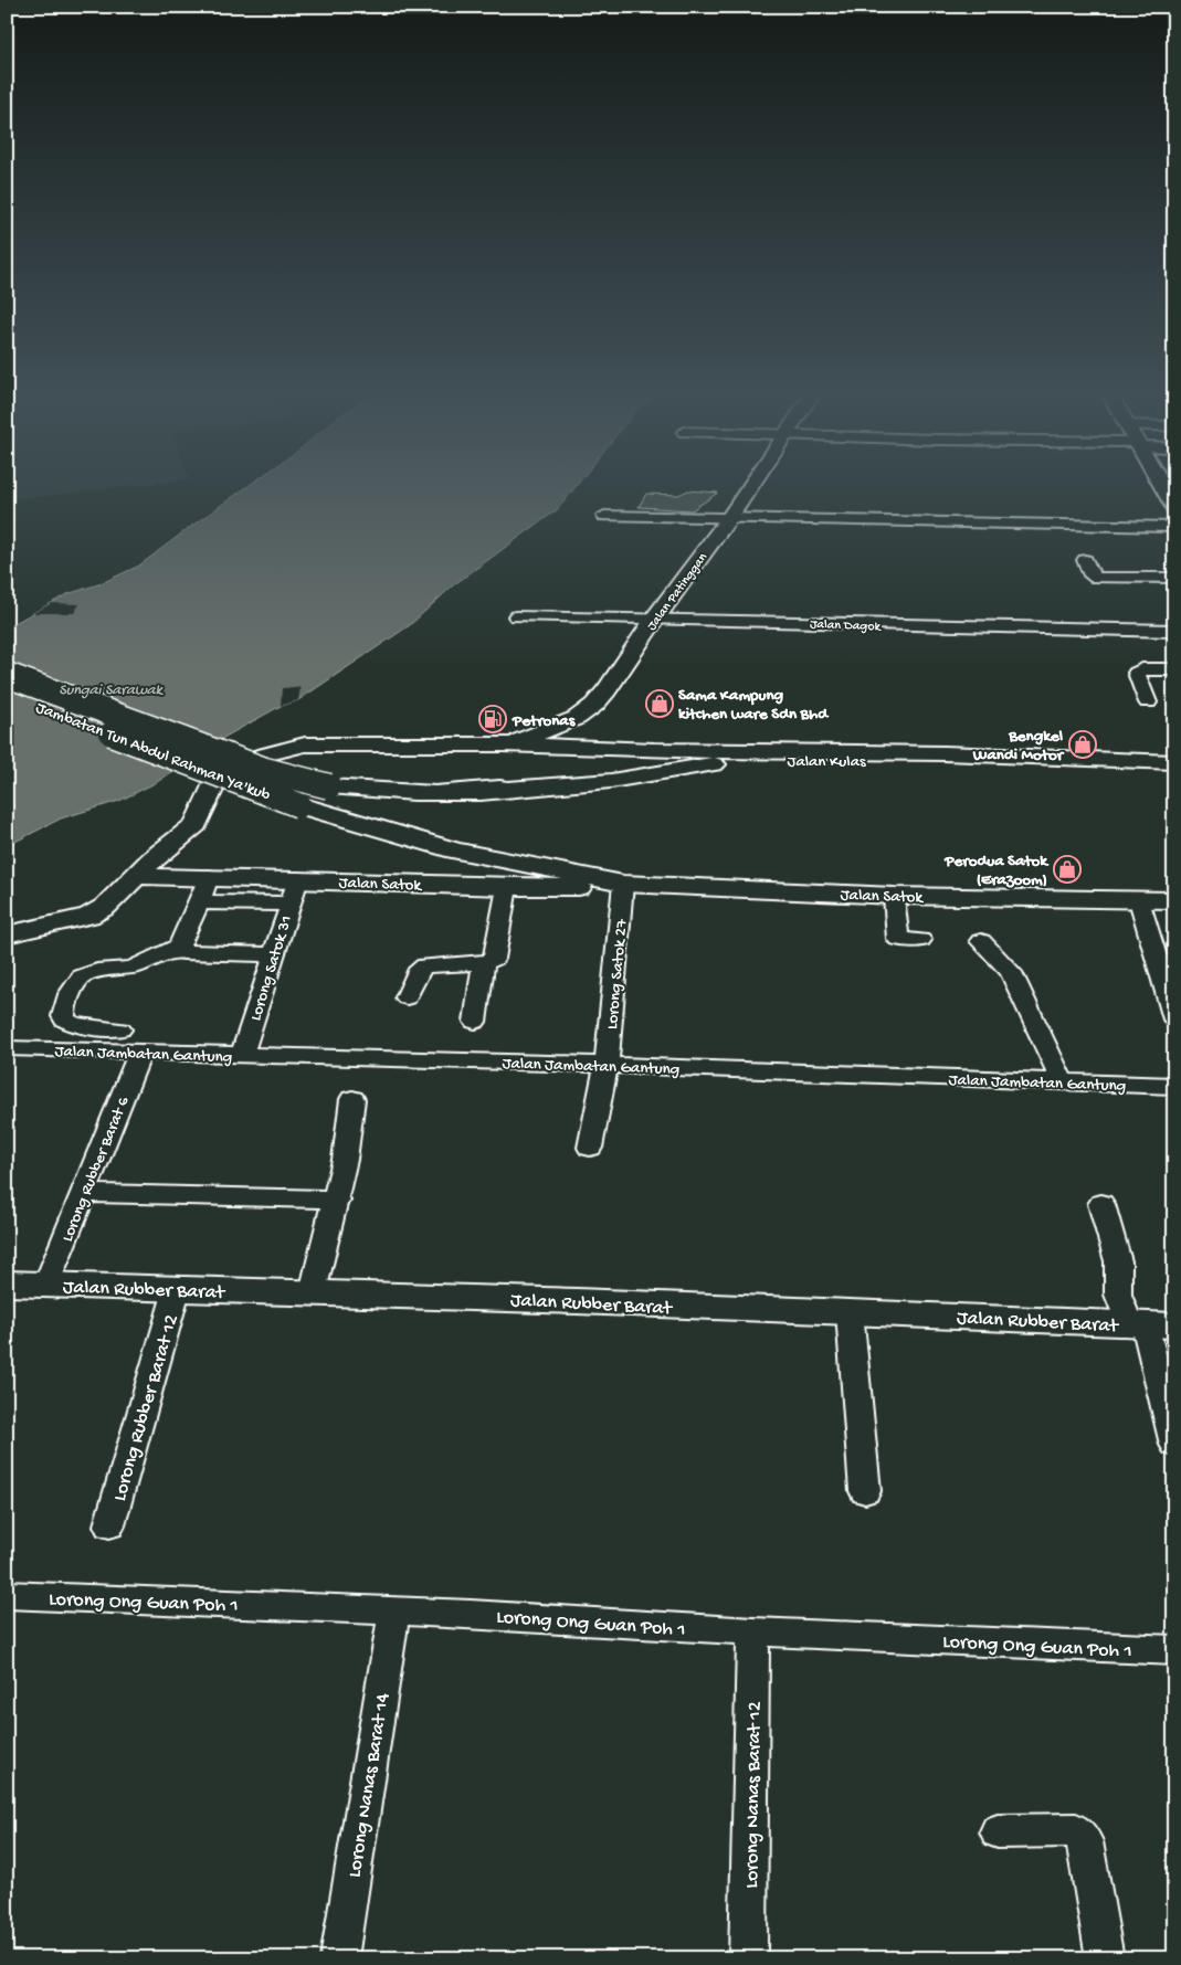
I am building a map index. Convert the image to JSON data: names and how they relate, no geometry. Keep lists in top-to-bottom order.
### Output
{
  "streets": {
    "main road": [
      "Jalan Patinggan",
      "Jambatan Tun Abdul Rahman Ya'kub",
      "Jalan Kulas",
      "Jalan Satok",
      "Jalan Rubber Barat"
    ],
    "street": [
      "Jalan Dagok",
      "Lorong Satok 31",
      "Lorong Satok 27",
      "Jalan Jambatan Gantung",
      "Lorong Rubber Barat 6",
      "Lorong Rubber Barat 12",
      "Lorong Ong Guan Poh 1",
      "Lorong Nanas Barat 14",
      "Lorong Nanas Barat 12"
    ]
  },
  "crossings": [
    ["Jalan Patinggan", "Jalan Dagok"],
    ["Jalan Patinggan", "Jalan Kulas"],
    ["Jambatan Tun Abdul Rahman Ya'kub", "Jalan Kulas"],
    ["Jambatan Tun Abdul Rahman Ya'kub", "Jalan Satok"],
    ["Jalan Satok", "Lorong Satok 31"],
    ["Jalan Satok", "Lorong Satok 27"],
    ["Lorong Satok 31", "Jalan Jambatan Gantung"],
    ["Lorong Satok 27", "Jalan Jambatan Gantung"],
    ["Jalan Jambatan Gantung", "Lorong Rubber Barat 6"],
    ["Lorong Rubber Barat 6", "Jalan Rubber Barat"],
    ["Jalan Rubber Barat", "Lorong Rubber Barat 12"],
    ["Lorong Ong Guan Poh 1", "Lorong Nanas Barat 14"],
    ["Lorong Ong Guan Poh 1", "Lorong Nanas Barat 12"]
  ],
  "water": ["Sungai Sarawak"],
  "places": {
    "shop": ["Sama Kampung kitchen ware Sdn Bhd", "Bengkel Wandi Motor", "Perodua Satok (Erazoom)"],
    "fuel station": ["Petronas"]
  }
}
